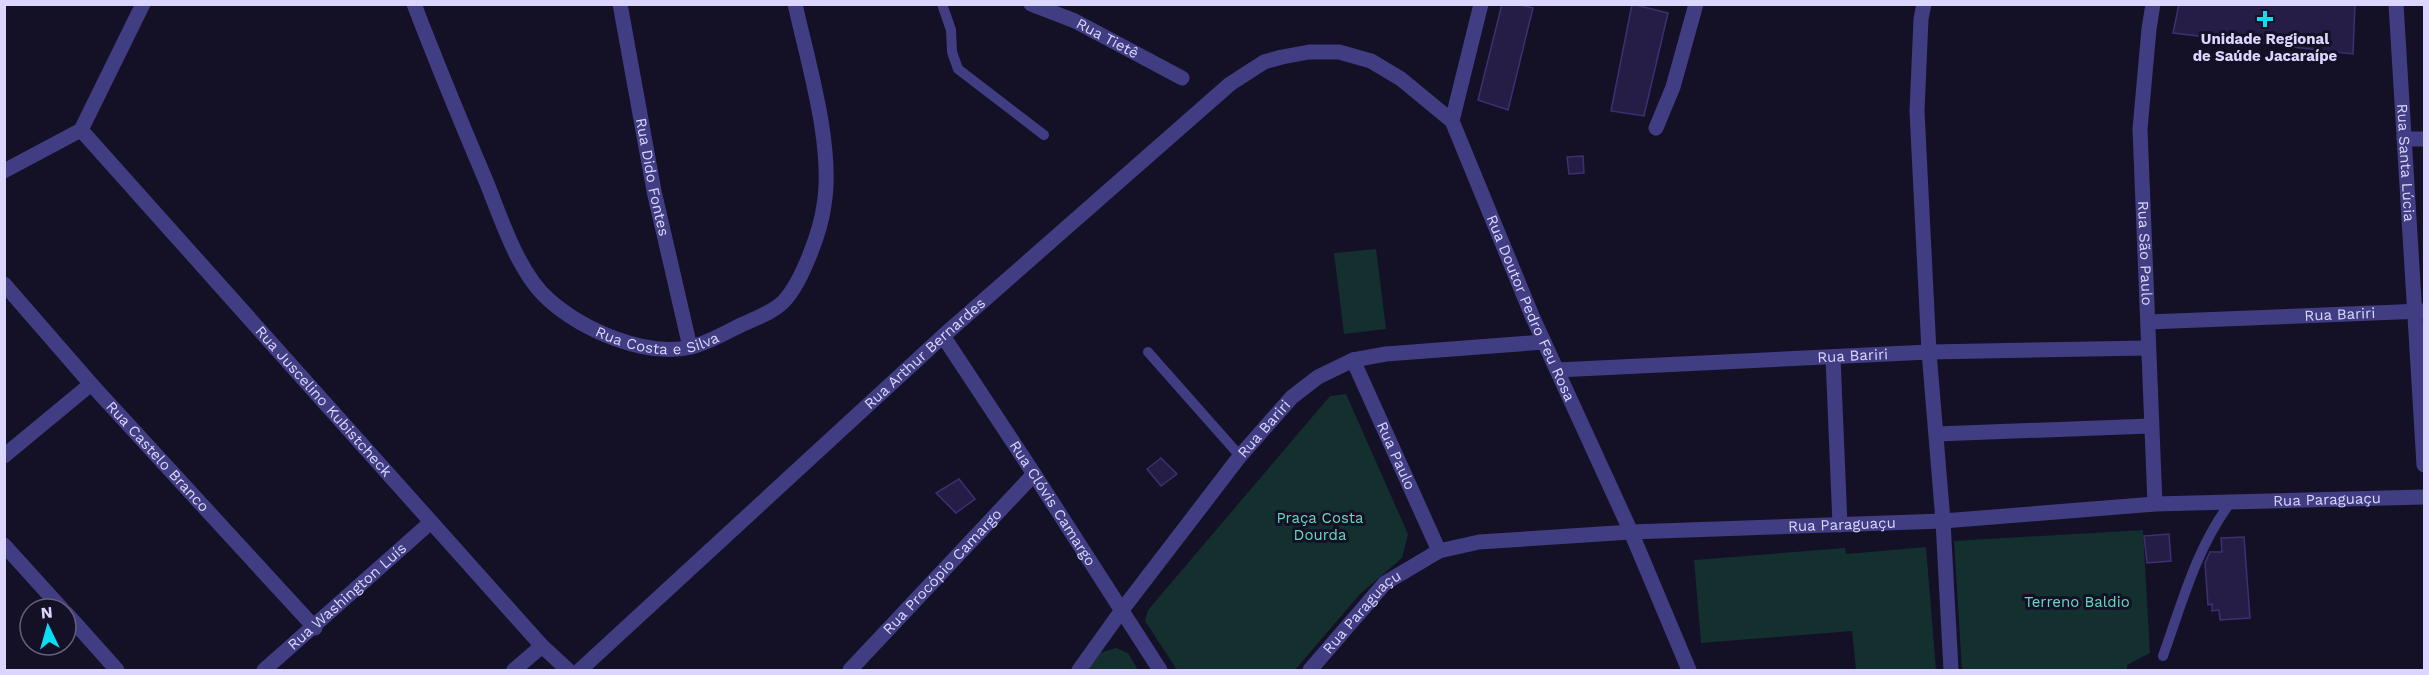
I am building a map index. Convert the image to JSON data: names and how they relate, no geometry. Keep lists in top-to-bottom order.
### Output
{
  "streets": {
    "street": [
      "Rua Tietê",
      "Rua Santa Lúcia",
      "Rua Dido Fontes",
      "Rua São Paulo",
      "Rua Doutor Pedro Feu Rosa",
      "Rua Bariri",
      "Rua Costa e Silva",
      "Rua Arthur Bernardes",
      "Rua Juscelino Kubistcheck",
      "Rua Paulo",
      "Rua Castelo Branco",
      "Rua Paraguaçu",
      "Rua Clóvis Camargo",
      "Rua Procópio Camargo",
      "Rua Washington Luís"
    ]
  },
  "crossings": [
    ["Rua Santa Lúcia", "Rua Bariri"],
    ["Rua Dido Fontes", "Rua Costa e Silva"],
    ["Rua São Paulo", "Rua Bariri"],
    ["Rua São Paulo", "Rua Paraguaçu"],
    ["Rua Doutor Pedro Feu Rosa", "Rua Bariri"],
    ["Rua Doutor Pedro Feu Rosa", "Rua Arthur Bernardes"],
    ["Rua Doutor Pedro Feu Rosa", "Rua Paraguaçu"],
    ["Rua Bariri", "Rua Paulo"],
    ["Rua Bariri", "Rua Clóvis Camargo"],
    ["Rua Arthur Bernardes", "Rua Clóvis Camargo"],
    ["Rua Juscelino Kubistcheck", "Rua Washington Luís"],
    ["Rua Paulo", "Rua Paraguaçu"],
    ["Rua Castelo Branco", "Rua Washington Luís"],
    ["Rua Clóvis Camargo", "Rua Procópio Camargo"]
  ],
  "parks": ["Praça Costa Dourda", "Terreno Baldio"],
  "places": {
    "health": ["Unidade Regional de Saúde Jacaraípe"]
  },
  "north": "top"
}
